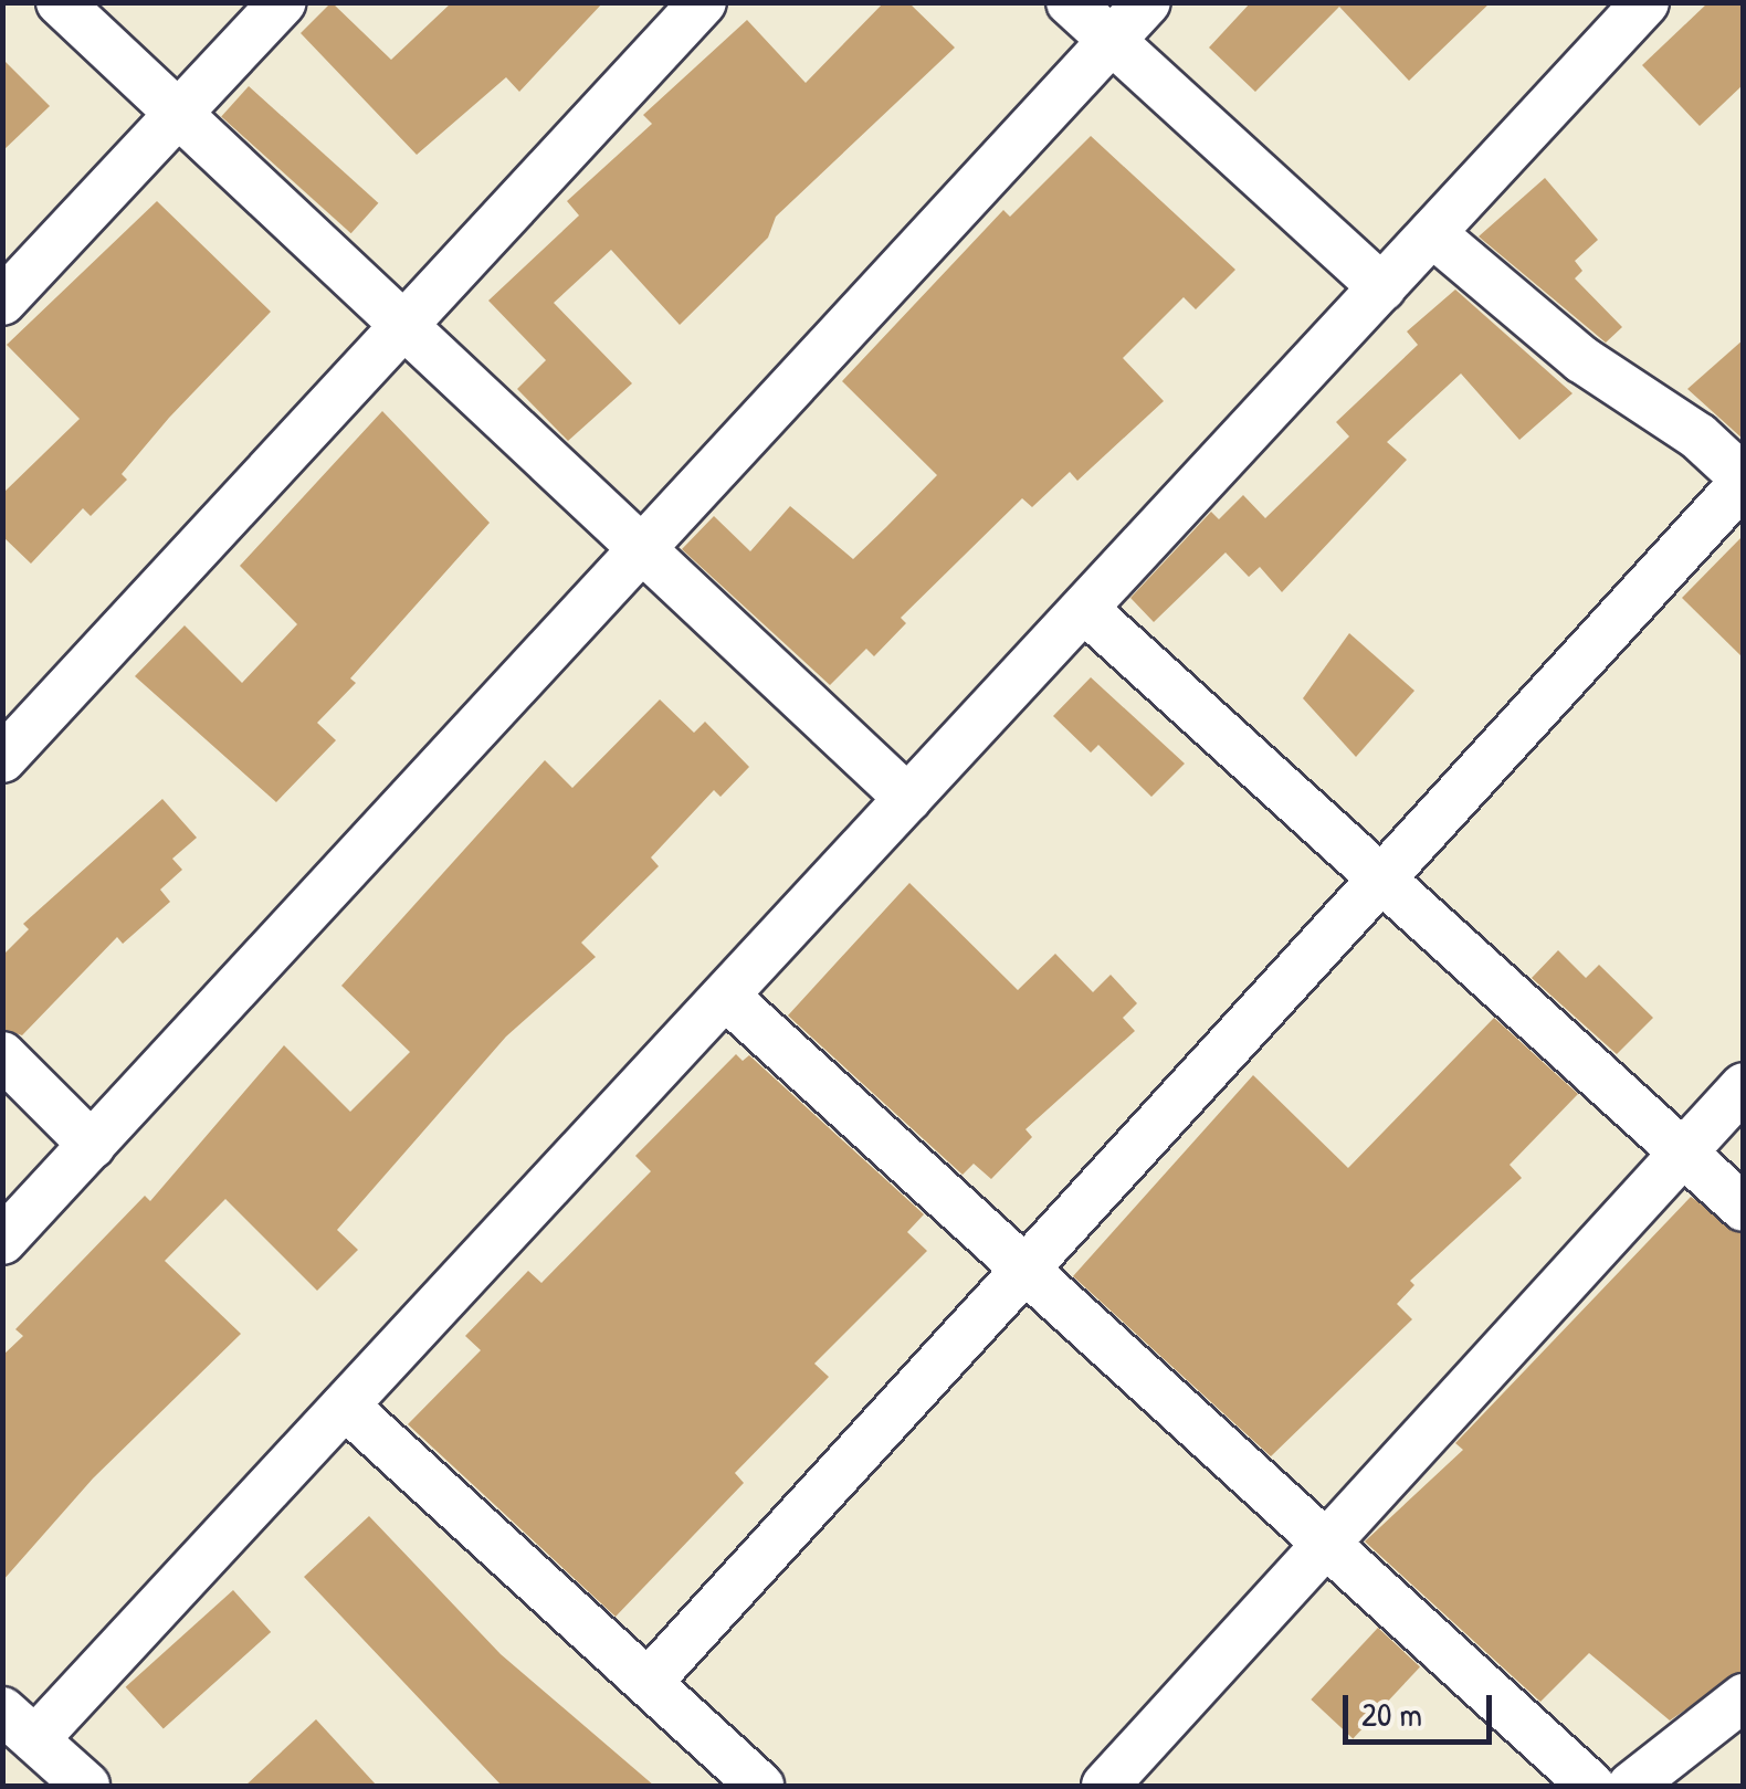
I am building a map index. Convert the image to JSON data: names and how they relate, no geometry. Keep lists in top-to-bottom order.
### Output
{
  "scale_bar": "20 m"
}
